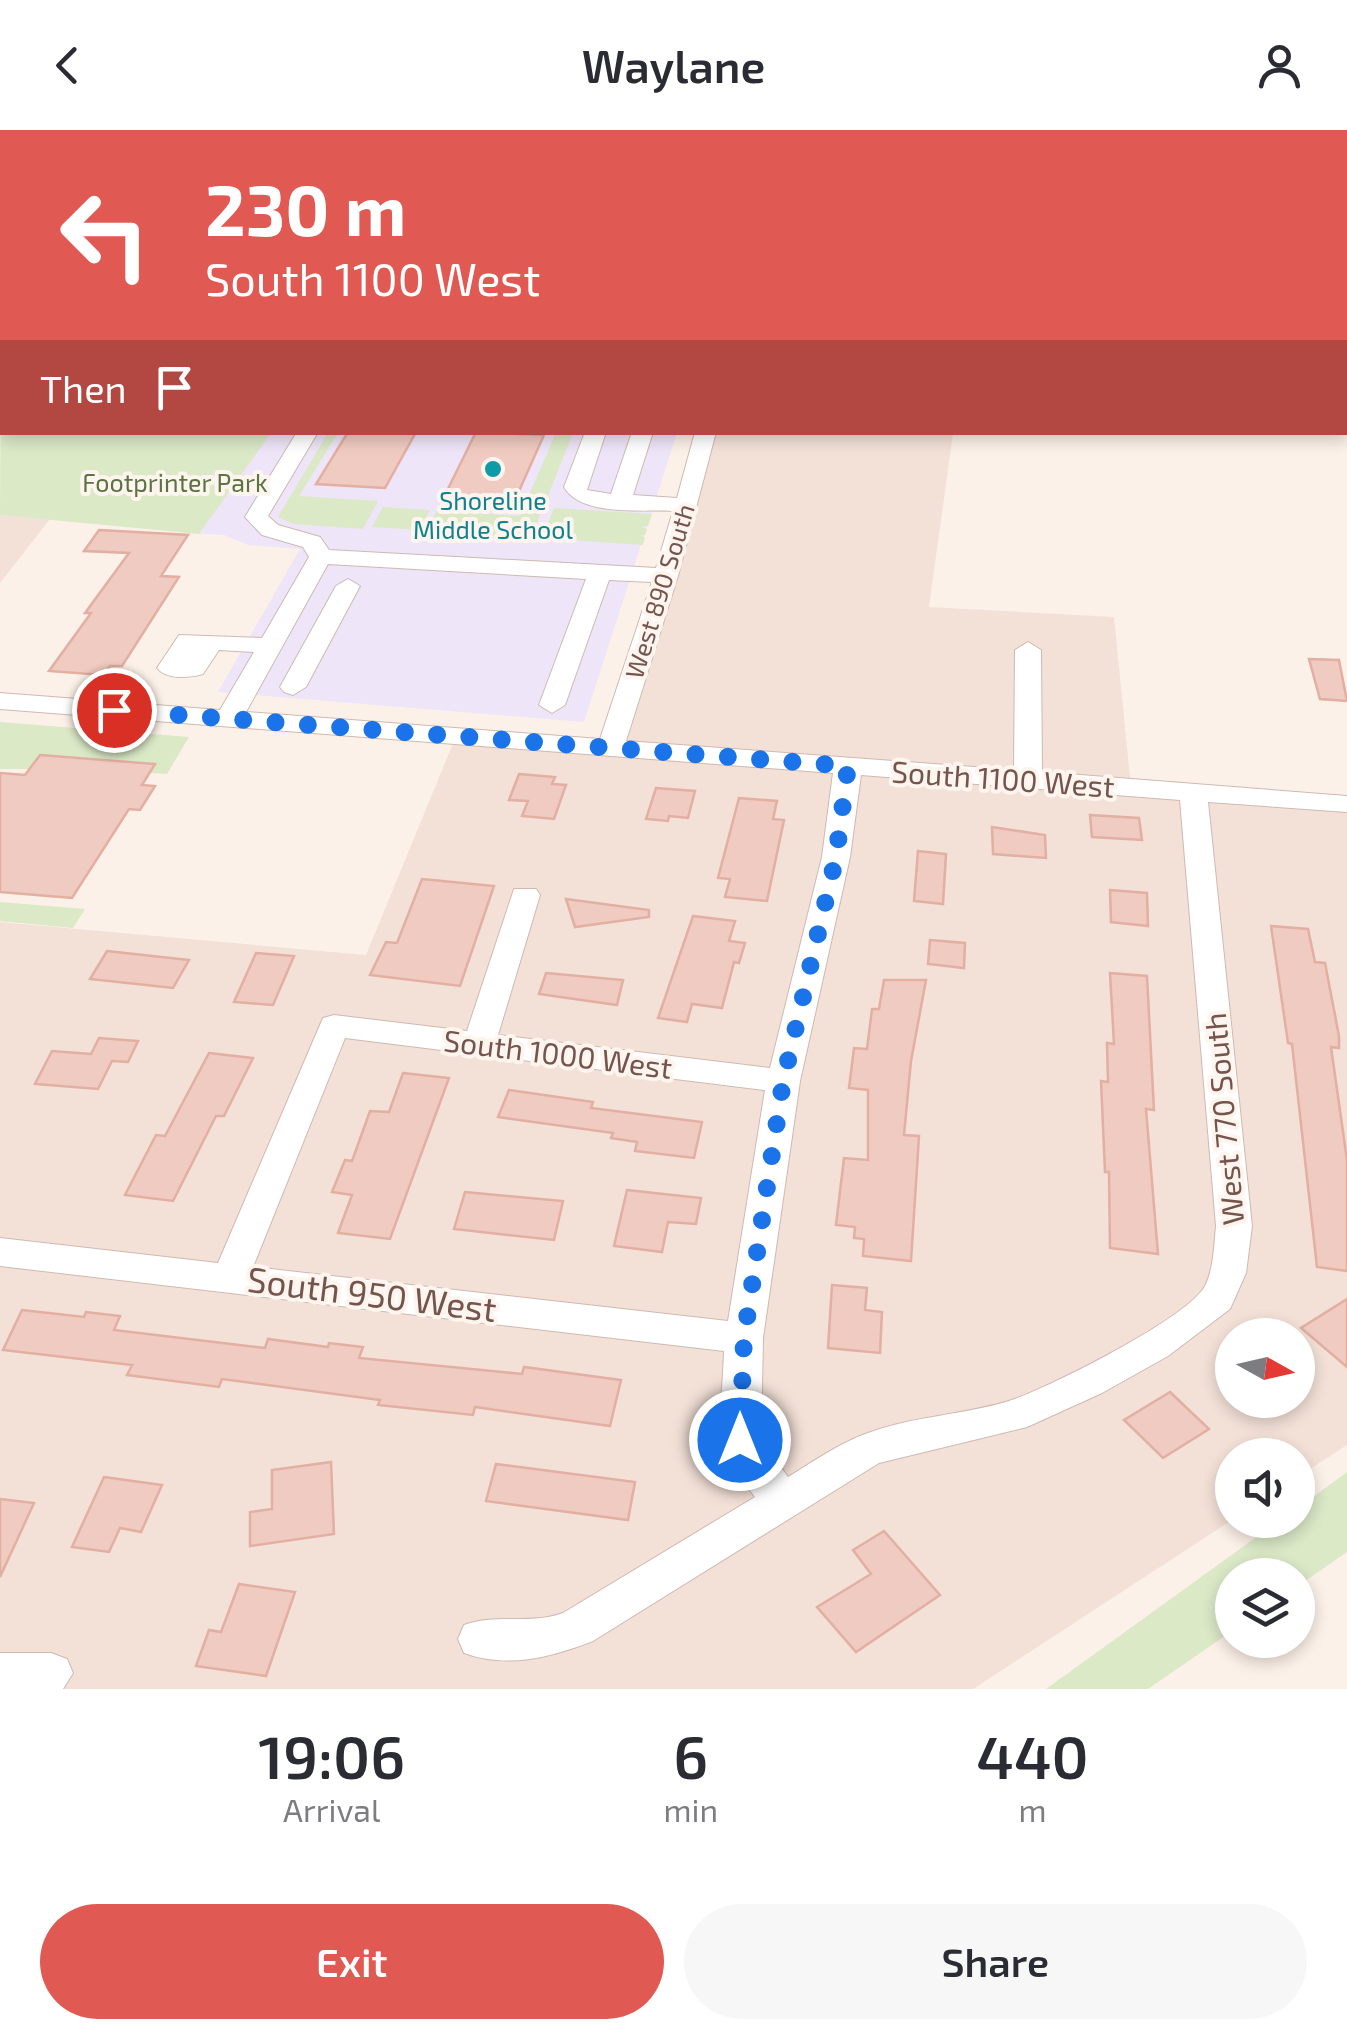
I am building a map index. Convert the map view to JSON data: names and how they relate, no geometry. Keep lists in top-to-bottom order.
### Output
{
  "streets": {
    "street": [
      "West 890 South",
      "South 1100 West",
      "South 1000 West",
      "West 770 South",
      "South 950 West"
    ]
  },
  "crossings": [
    ["West 890 South", "South 1100 West"],
    ["South 1100 West", "West 770 South"],
    ["South 1000 West", "South 950 West"]
  ],
  "parks": ["Footprinter Park"],
  "places": ["Shoreline Middle School"],
  "north": "right",
  "page": {
    "header": "Waylane",
    "turn": ["230 m", "South 1100 West"],
    "then": "Then",
    "eta": [
      "19:06",
      "Arrival",
      "6",
      "min",
      "440",
      "m"
    ],
    "buttons": ["Exit", "Share"]
  }
}
